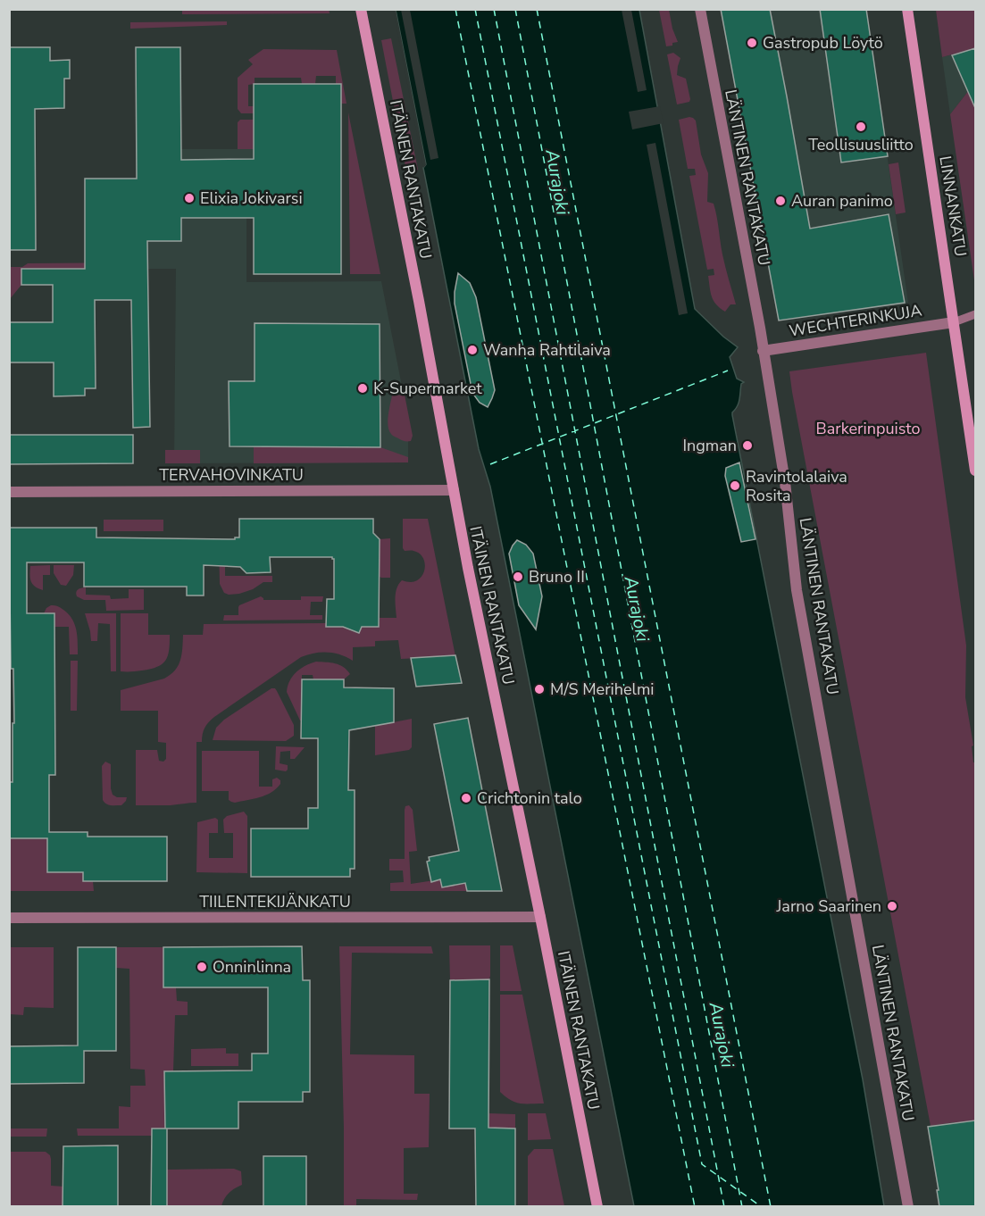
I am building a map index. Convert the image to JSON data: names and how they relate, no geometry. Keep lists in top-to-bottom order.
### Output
{
  "streets": {
    "street": [
      "LÄNTINEN RANTAKATU",
      "ITÄINEN RANTAKATU",
      "LINNANKATU",
      "WECHTERINKUJA",
      "TERVAHOVINKATU",
      "TIILENTEKIJÄNKATU"
    ]
  },
  "crossings": [
    ["LÄNTINEN RANTAKATU", "WECHTERINKUJA"],
    ["ITÄINEN RANTAKATU", "TERVAHOVINKATU"],
    ["ITÄINEN RANTAKATU", "TIILENTEKIJÄNKATU"],
    ["LINNANKATU", "WECHTERINKUJA"]
  ],
  "water": ["Aurajoki"],
  "parks": ["Barkerinpuisto"],
  "places": [
    "Gastropub Löytö",
    "Teollisuusliitto",
    "Elixia Jokivarsi",
    "Auran panimo",
    "Wanha Rahtilaiva",
    "K-Supermarket",
    "Ingman",
    "Ravintolalaiva Rosita",
    "Bruno II",
    "M/S Merihelmi",
    "Crichtonin talo",
    "Jarno Saarinen",
    "Onninlinna"
  ]
}
